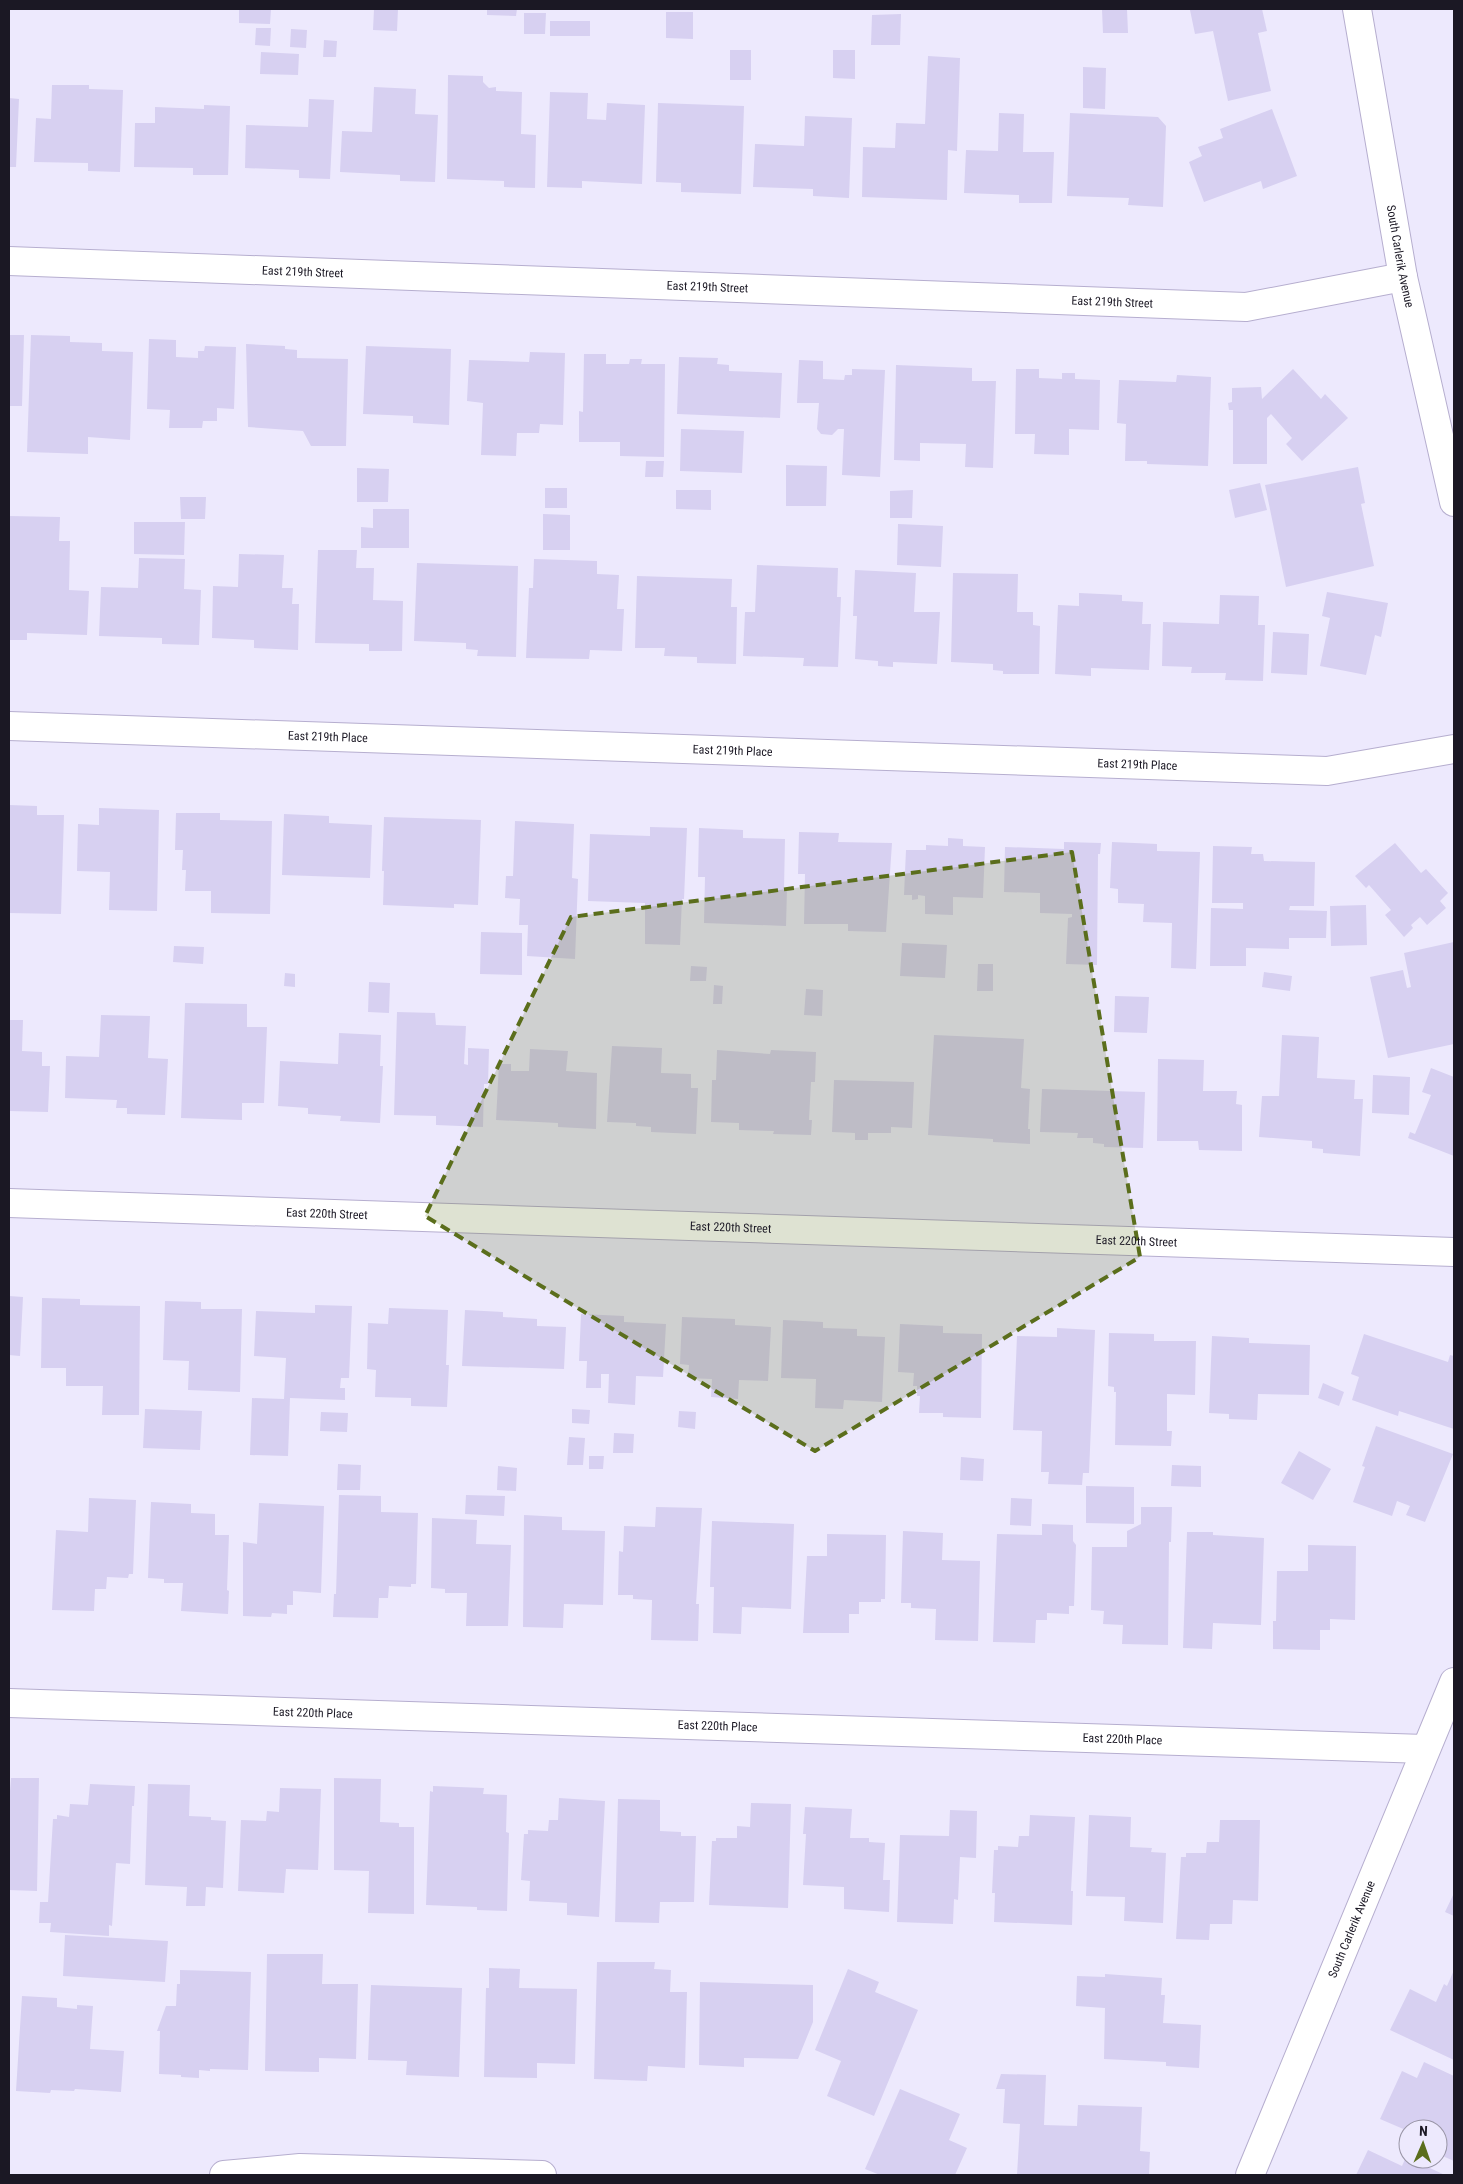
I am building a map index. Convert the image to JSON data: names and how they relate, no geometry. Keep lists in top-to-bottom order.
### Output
{
  "streets": {
    "street": [
      "South Carlerik Avenue",
      "East 219th Street",
      "East 219th Place",
      "East 220th Street",
      "East 220th Place"
    ]
  },
  "crossings": [
    ["South Carlerik Avenue", "East 219th Street"],
    ["South Carlerik Avenue", "East 220th Place"]
  ],
  "north": "top"
}
